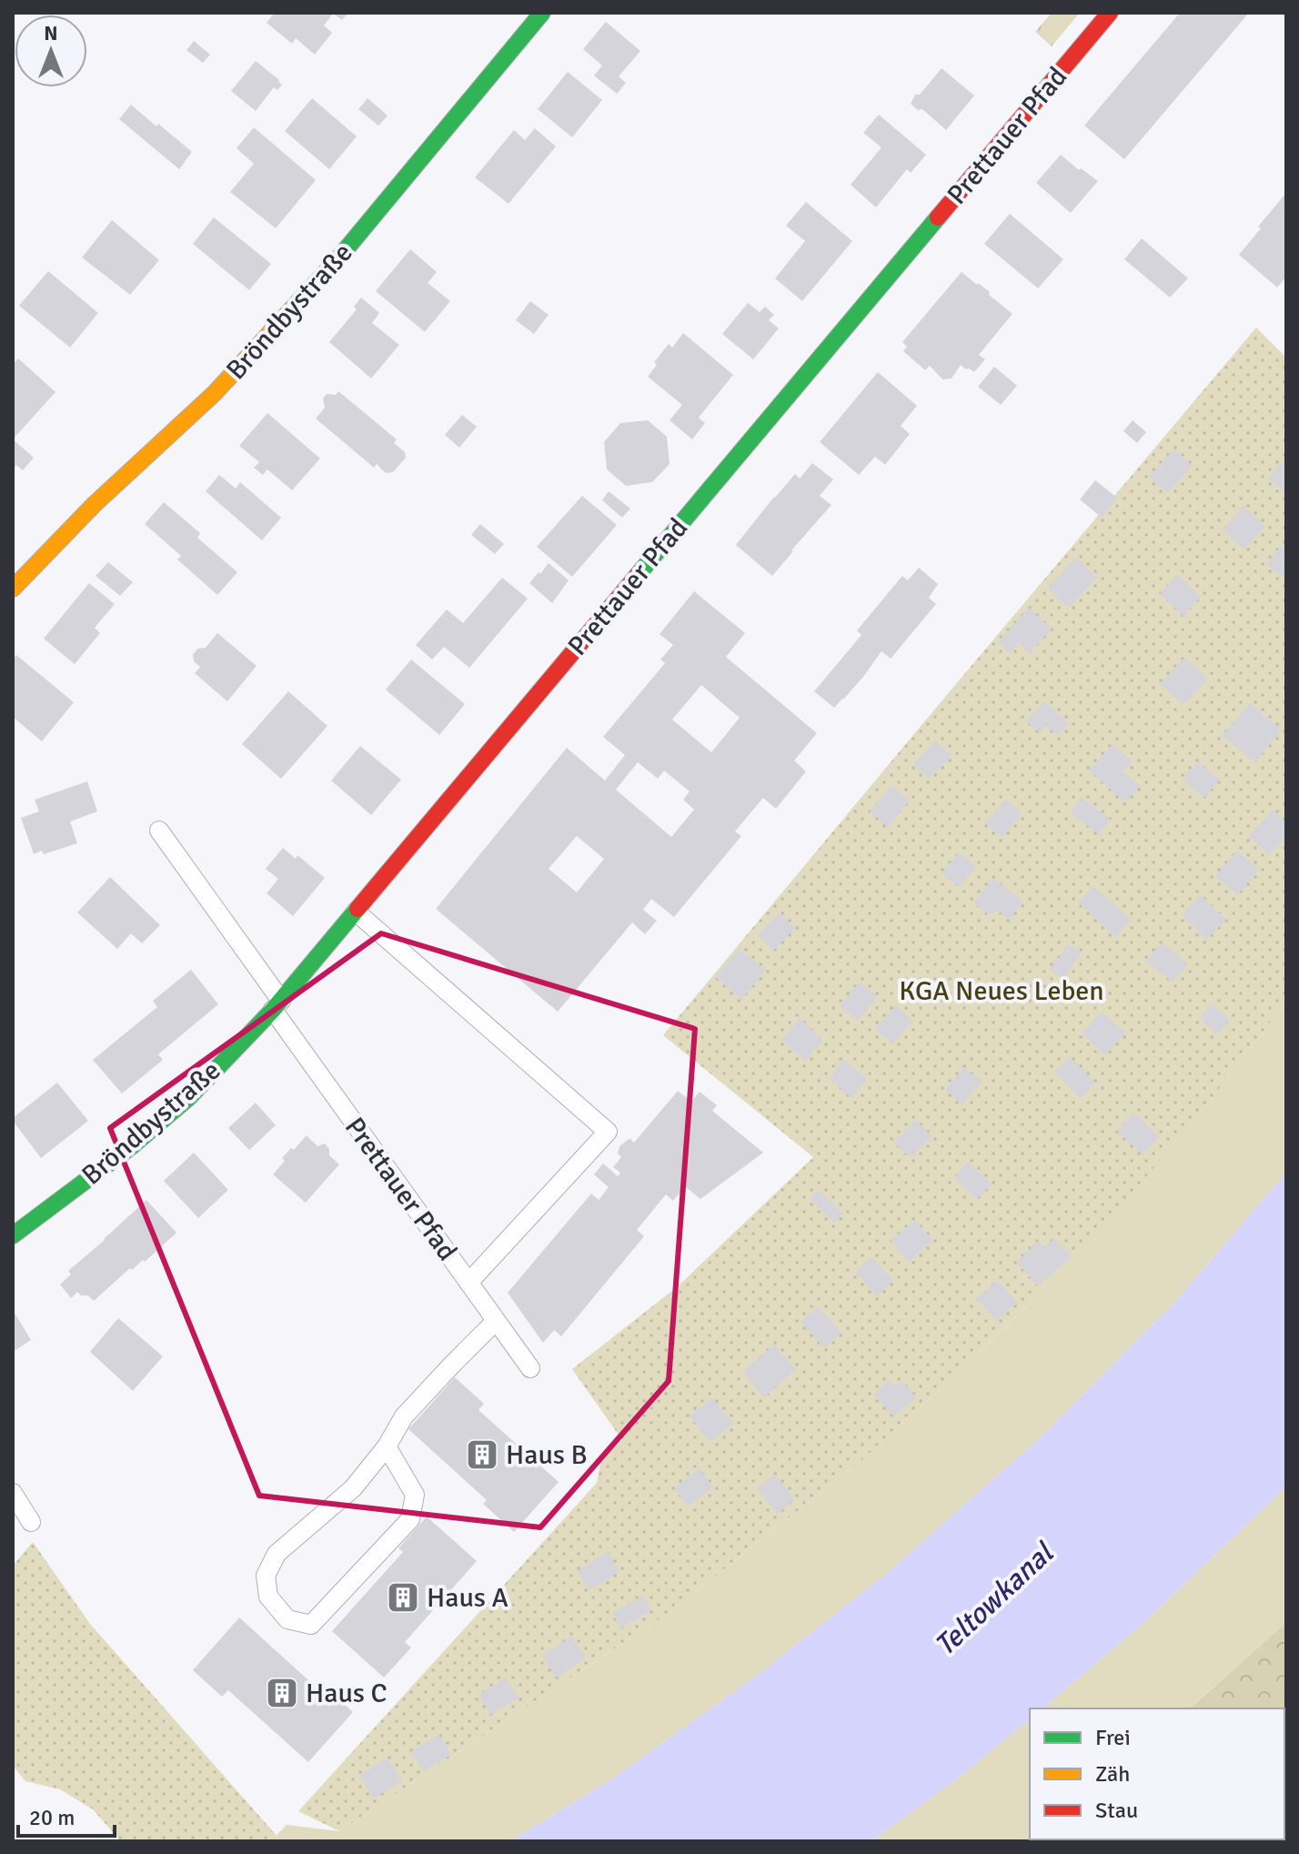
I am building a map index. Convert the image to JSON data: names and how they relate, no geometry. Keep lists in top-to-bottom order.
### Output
{
  "streets": {
    "street": ["Prettauer Pfad", "Bröndbystraße"]
  },
  "crossings": [
    ["Prettauer Pfad", "Bröndbystraße"]
  ],
  "water": ["Teltowkanal"],
  "parks": ["KGA Neues Leben"],
  "places": {
    "building": ["Haus B", "Haus A", "Haus C"]
  },
  "legend": ["Frei", "Zäh", "Stau"],
  "scale_bar": "20 m",
  "north": "top"
}
